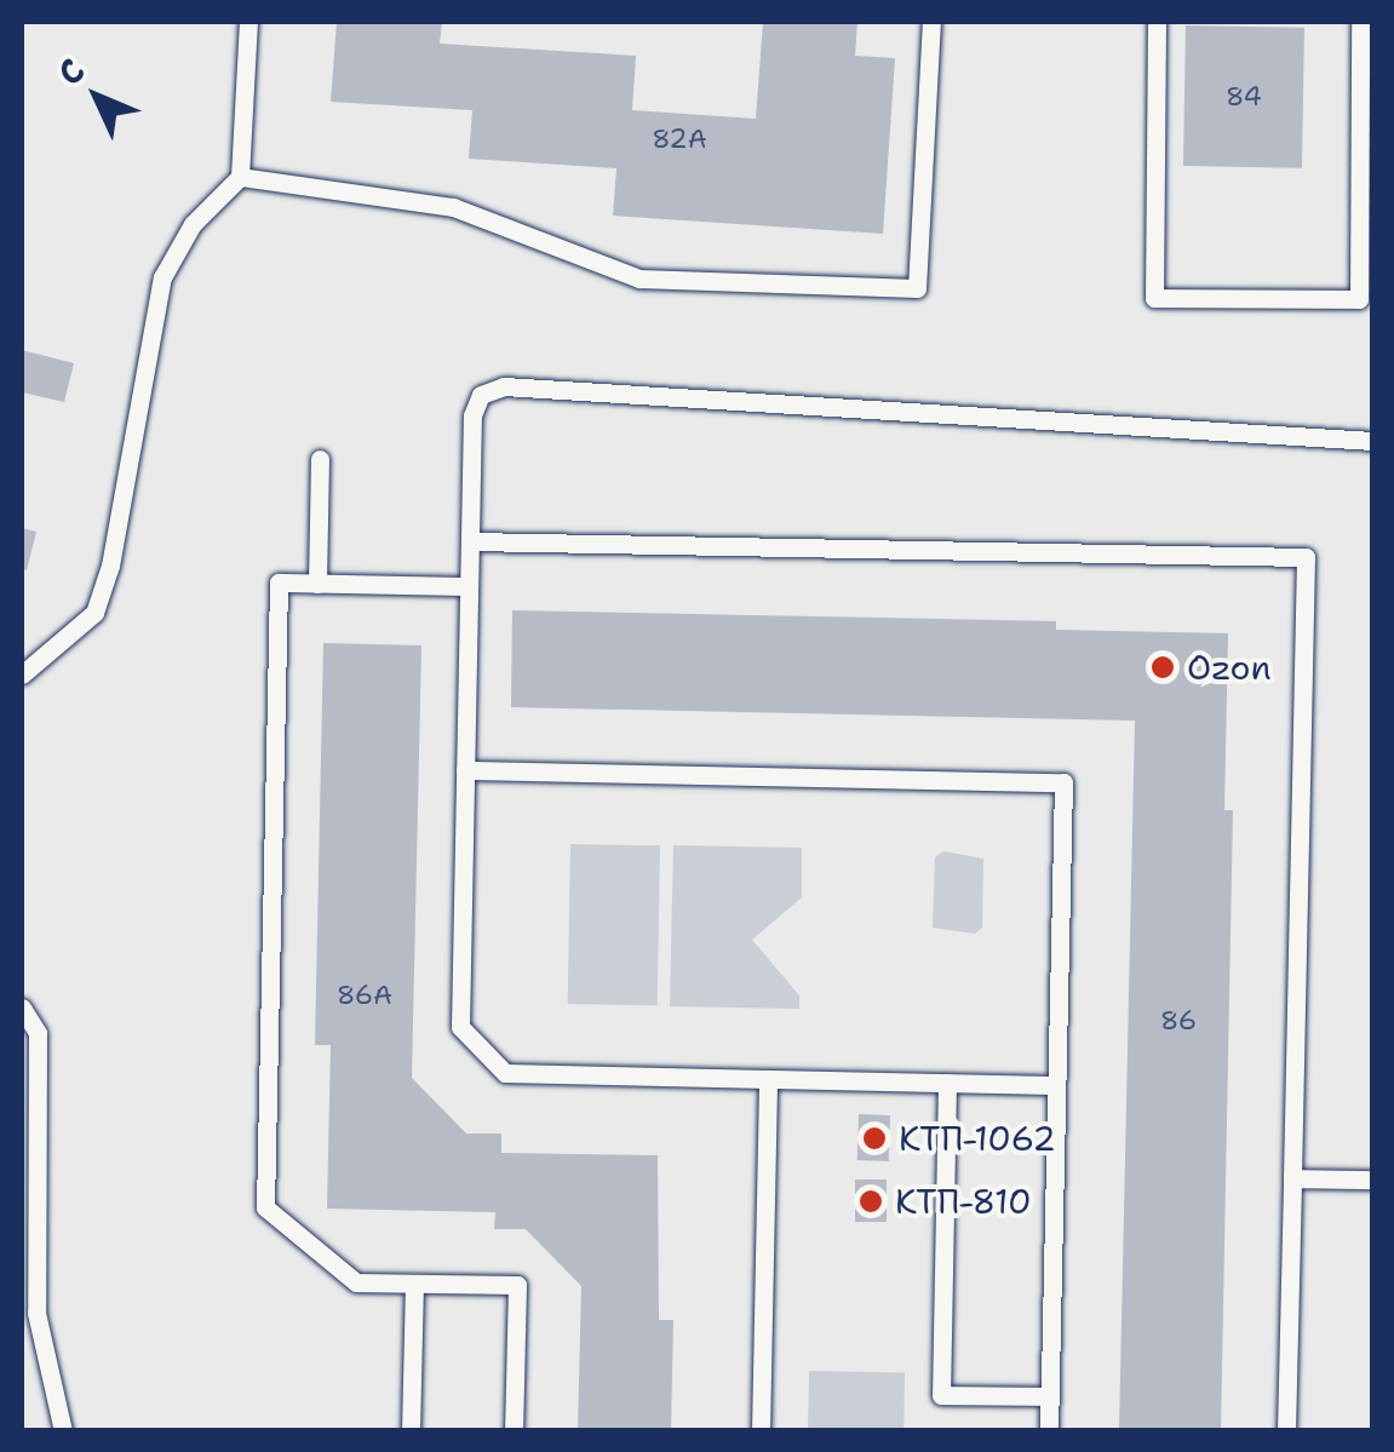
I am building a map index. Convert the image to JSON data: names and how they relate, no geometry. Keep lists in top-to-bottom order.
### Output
{
  "places": ["Ozon", "КТП-1062", "КТП-810"],
  "house_numbers": [
    "84",
    "82А",
    "86А",
    "86"
  ],
  "north": "top left"
}
